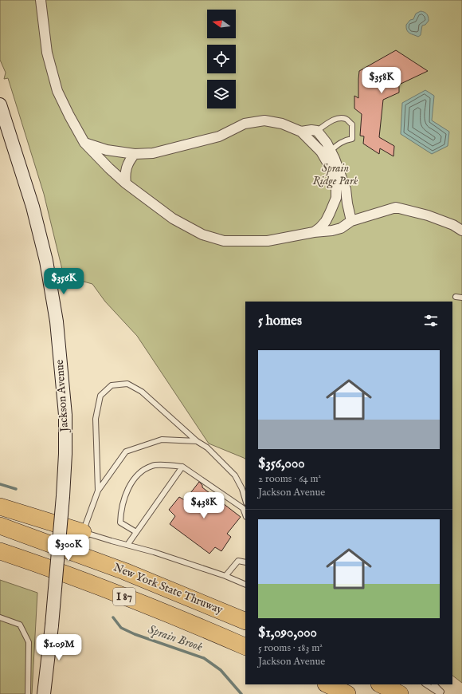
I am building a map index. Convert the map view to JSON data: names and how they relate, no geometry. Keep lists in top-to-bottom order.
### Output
{
  "streets": {
    "highway": ["New York State Thruway", "I 87"],
    "main road": ["Jackson Avenue"]
  },
  "water": ["Sprain Brook"],
  "parks": ["Sprain Ridge Park"],
  "north": "left",
  "page": {
    "price": [
      "$358K",
      "$356K",
      "$438K",
      "$300K",
      "$1.09M"
    ],
    "heading": "5 homes",
    "list": [
      {
        "name": "$356,000",
        "note": "2 rooms · 64 m² · Jackson Avenue"
      },
      {
        "name": "$1,090,000",
        "note": "5 rooms · 183 m² · Jackson Avenue"
      }
    ]
  }
}
